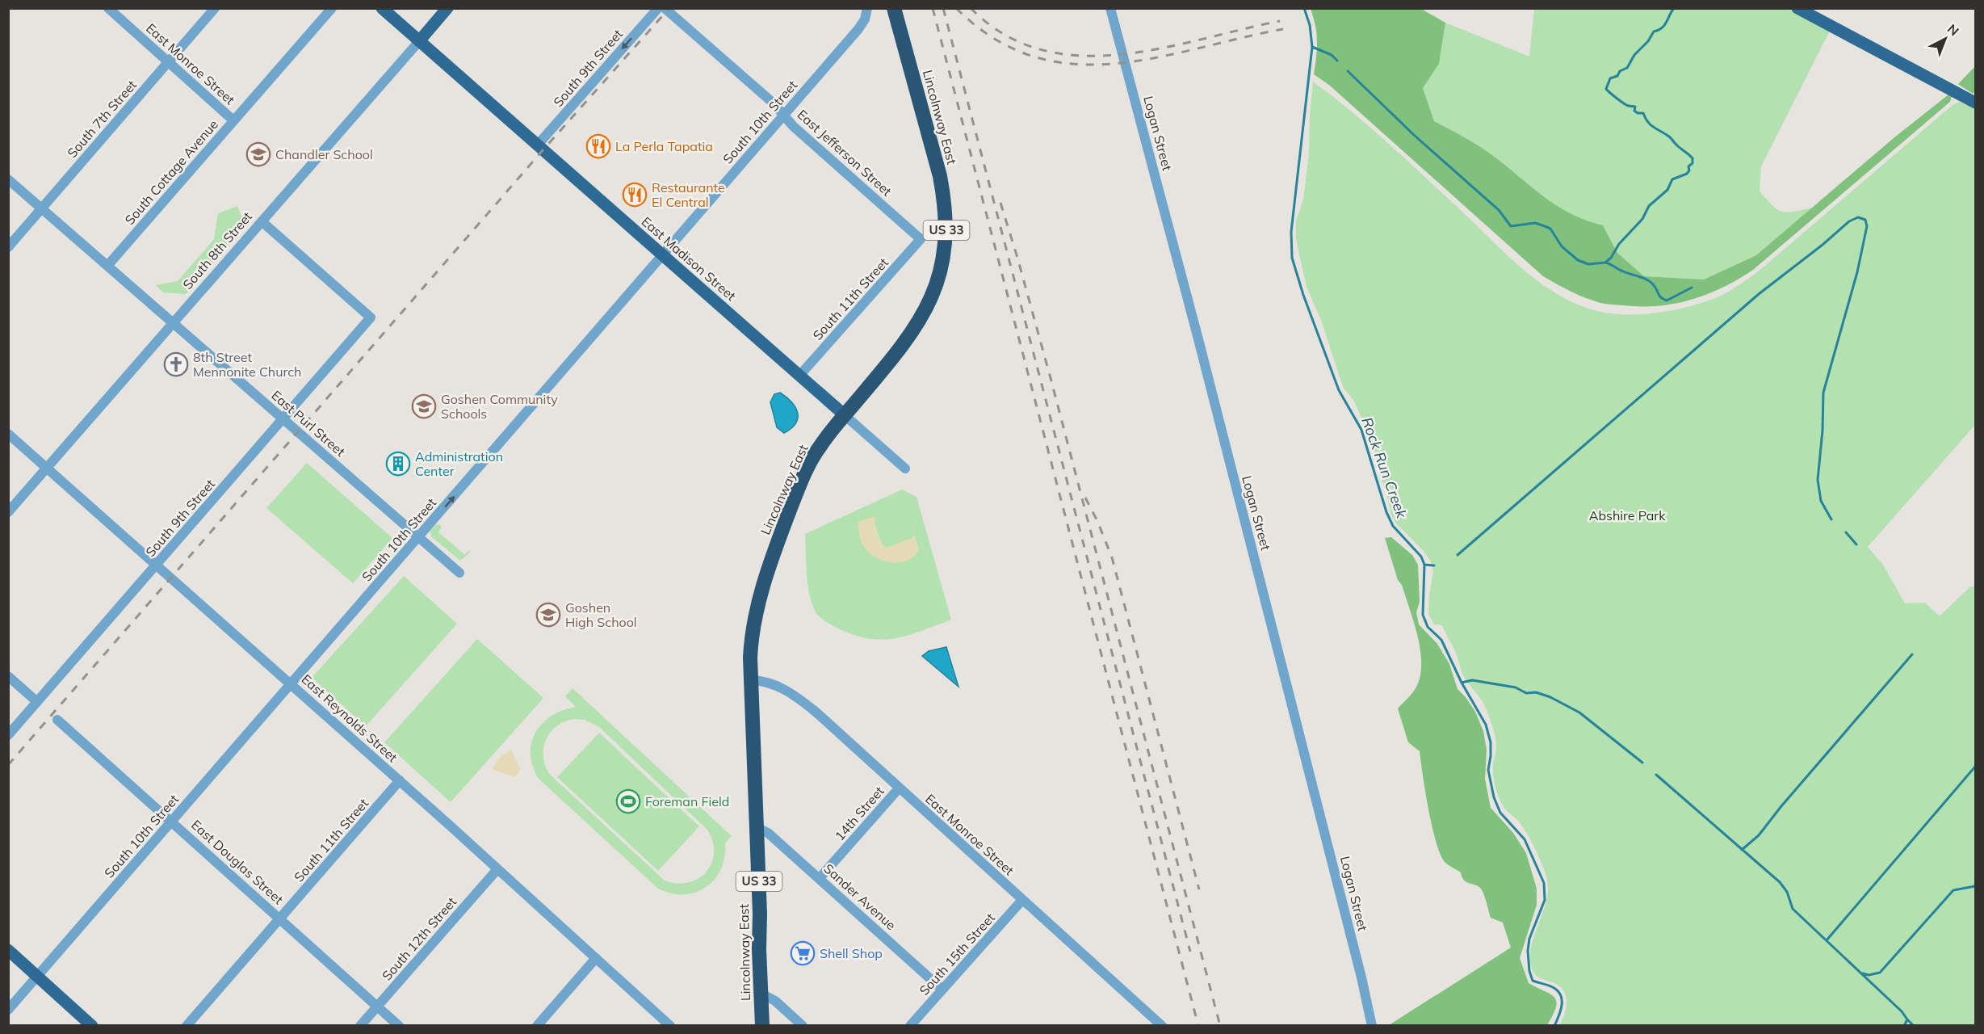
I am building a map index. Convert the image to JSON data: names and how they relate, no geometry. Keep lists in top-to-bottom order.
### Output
{
  "streets": {
    "highway": ["Lincolnway East", "US 33"],
    "main road": ["South 8th Street", "East Madison Street"],
    "street": [
      "East Monroe Street",
      "South 9th Street",
      "South 7th Street",
      "South 10th Street",
      "Logan Street",
      "East Jefferson Street",
      "South Cottage Avenue",
      "South 11th Street",
      "East Purl Street",
      "East Reynolds Street",
      "14th Street",
      "East Douglas Street",
      "Sander Avenue",
      "South 12th Street",
      "South 15th Street"
    ]
  },
  "crossings": [
    ["East Monroe Street", "Lincolnway East"],
    ["East Monroe Street", "South 7th Street"],
    ["East Monroe Street", "South Cottage Avenue"],
    ["East Monroe Street", "14th Street"],
    ["East Monroe Street", "South 15th Street"],
    ["South 9th Street", "South 8th Street"],
    ["South 9th Street", "East Madison Street"],
    ["South 9th Street", "East Purl Street"],
    ["South 9th Street", "East Reynolds Street"],
    ["Lincolnway East", "East Madison Street"],
    ["Lincolnway East", "Sander Avenue"],
    ["South 7th Street", "East Purl Street"],
    ["South 10th Street", "East Jefferson Street"],
    ["South 10th Street", "East Madison Street"],
    ["South 10th Street", "East Purl Street"],
    ["South 10th Street", "East Reynolds Street"],
    ["South 10th Street", "East Douglas Street"],
    ["East Jefferson Street", "South 11th Street"],
    ["South Cottage Avenue", "East Purl Street"],
    ["South 8th Street", "East Madison Street"],
    ["South 8th Street", "East Purl Street"],
    ["South 8th Street", "East Reynolds Street"],
    ["East Madison Street", "South 11th Street"],
    ["South 11th Street", "East Reynolds Street"],
    ["South 11th Street", "East Douglas Street"],
    ["East Reynolds Street", "South 12th Street"],
    ["14th Street", "Sander Avenue"],
    ["East Douglas Street", "South 12th Street"],
    ["Sander Avenue", "South 15th Street"]
  ],
  "water": ["Rock Run Creek"],
  "parks": ["Abshire Park"],
  "places": {
    "restaurant": ["La Perla Tapatia", "Restaurante El Central"],
    "school or university": ["Chandler School", "Goshen Community Schools", "Goshen High School"],
    "church": ["8th Street Mennonite Church"],
    "building": ["Administration Center"],
    "sports": ["Foreman Field"],
    "supermarket": ["Shell Shop"]
  },
  "north": "top right"
}
